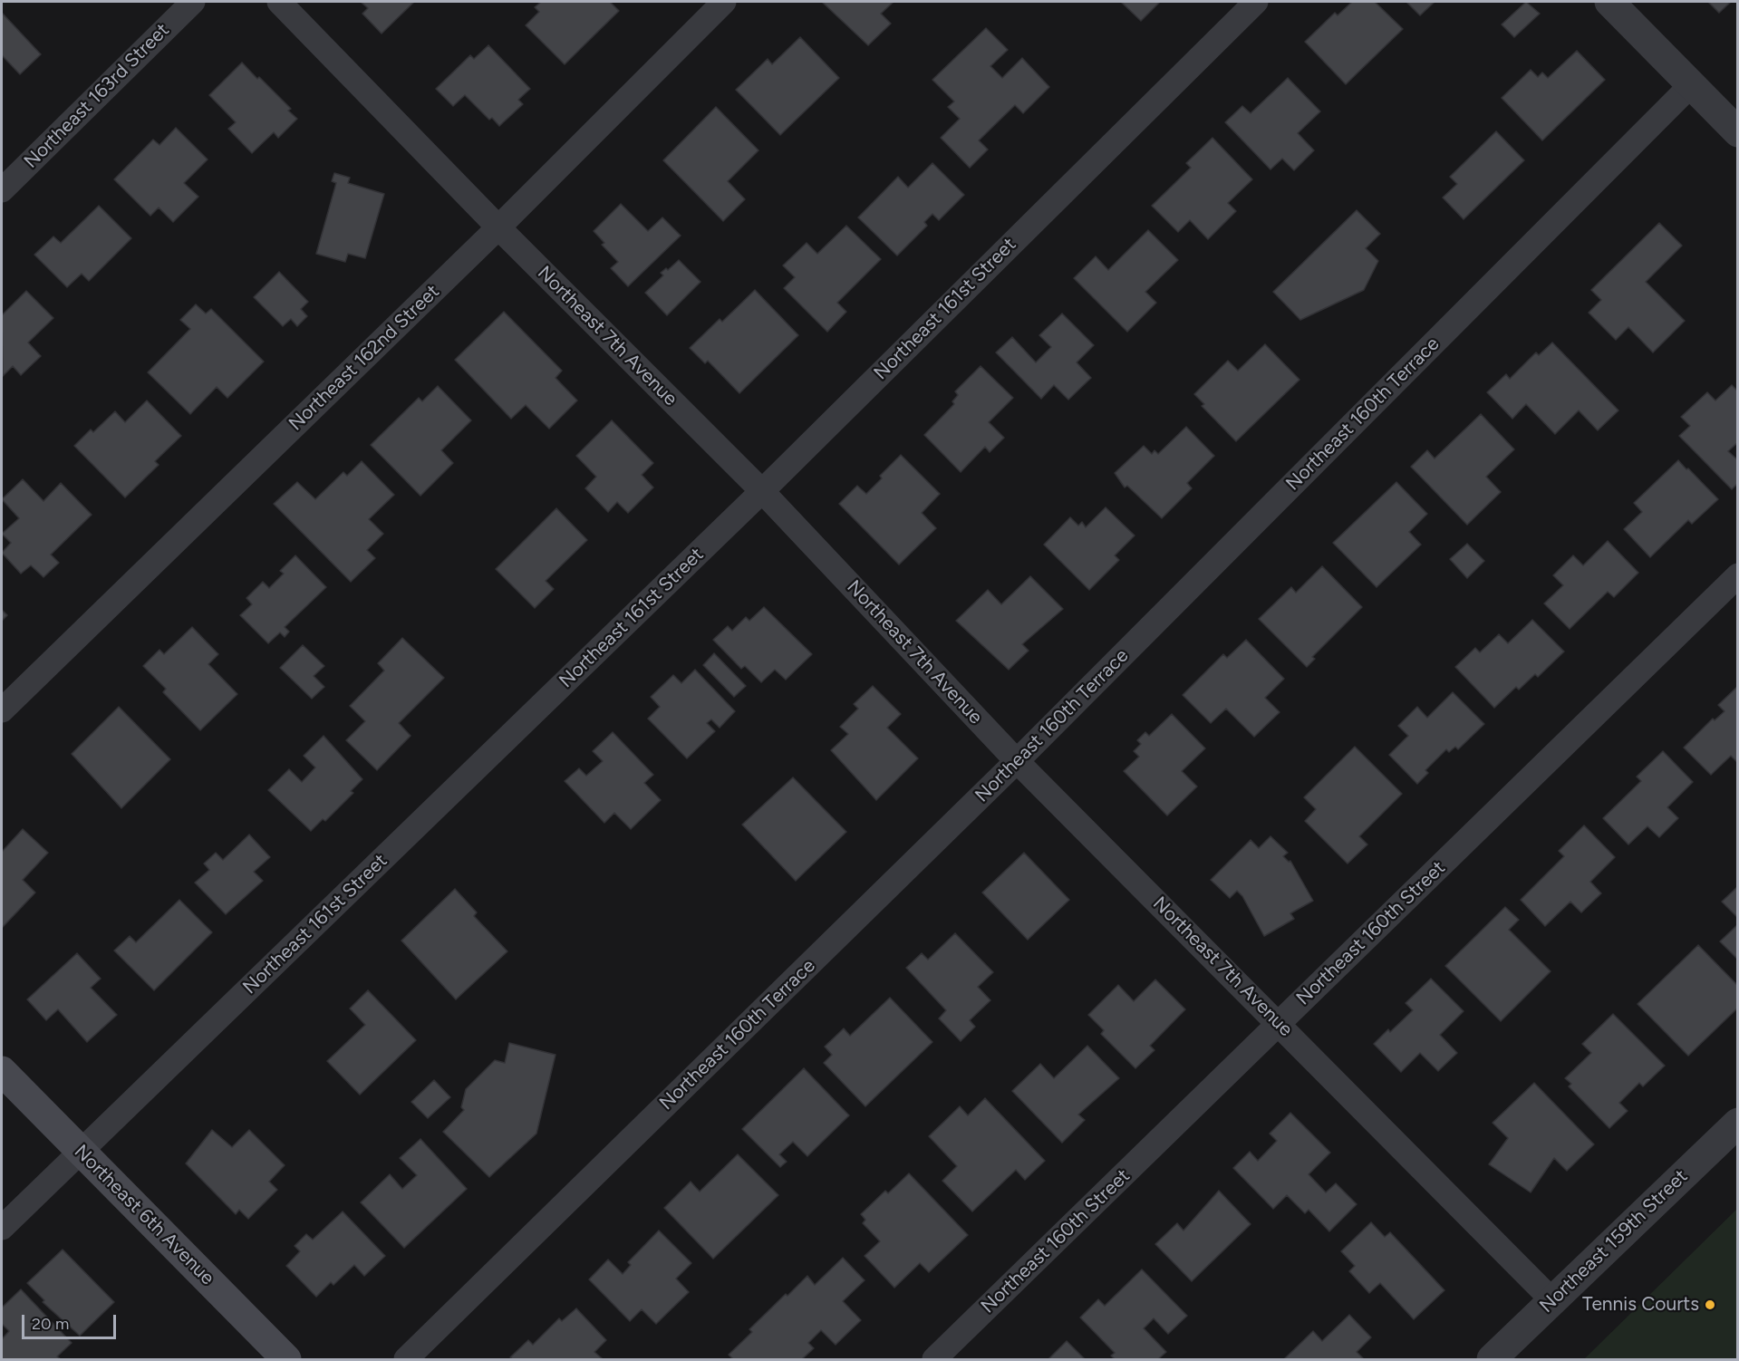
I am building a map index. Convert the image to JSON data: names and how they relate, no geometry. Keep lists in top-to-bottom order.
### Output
{
  "streets": {
    "main road": ["Northeast 6th Avenue"],
    "street": [
      "Northeast 163rd Street",
      "Northeast 161st Street",
      "Northeast 7th Avenue",
      "Northeast 162nd Street",
      "Northeast 160th Terrace",
      "Northeast 160th Street",
      "Northeast 159th Street"
    ]
  },
  "crossings": [
    ["Northeast 161st Street", "Northeast 7th Avenue"],
    ["Northeast 161st Street", "Northeast 6th Avenue"],
    ["Northeast 7th Avenue", "Northeast 162nd Street"],
    ["Northeast 7th Avenue", "Northeast 160th Terrace"],
    ["Northeast 7th Avenue", "Northeast 160th Street"],
    ["Northeast 7th Avenue", "Northeast 159th Street"]
  ],
  "places": ["Tennis Courts"],
  "scale_bar": "20 m"
}
